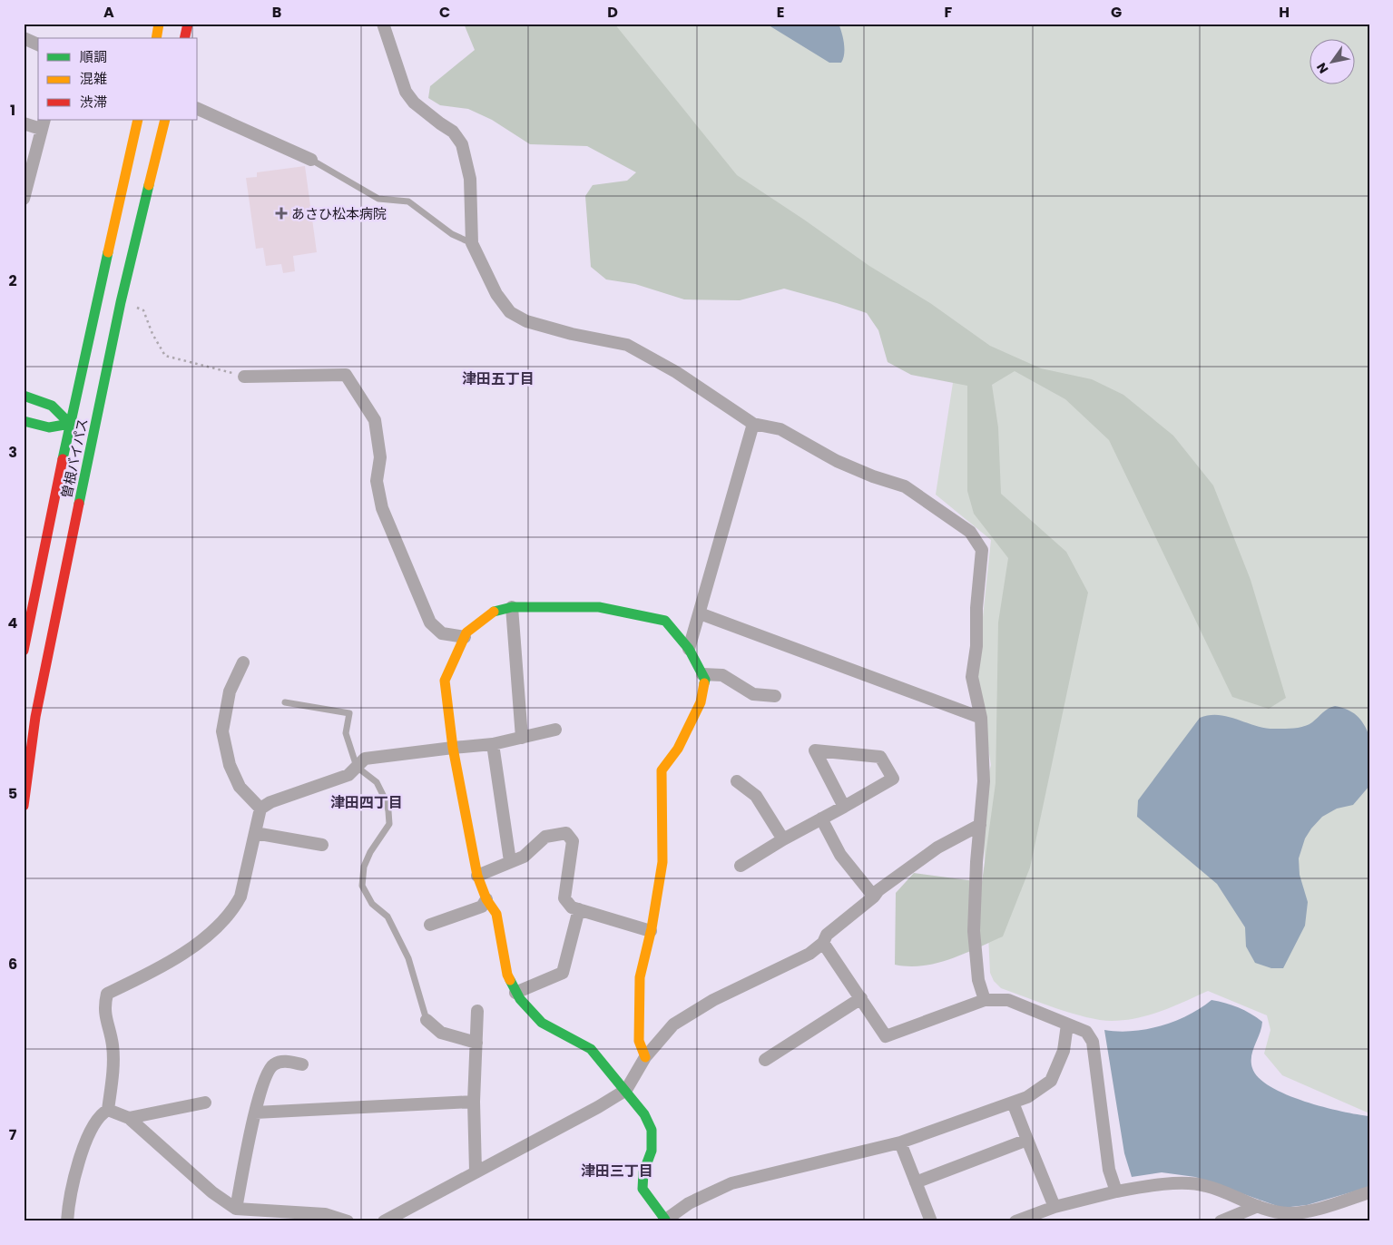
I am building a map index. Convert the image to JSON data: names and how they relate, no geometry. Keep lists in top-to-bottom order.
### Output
{
  "streets": {
    "main road": ["曽根バイパス"]
  },
  "districts": ["津田五丁目", "津田四丁目", "津田三丁目"],
  "places": {
    "health": ["あさひ松本病院"]
  },
  "legend": ["順調", "混雑", "渋滞"],
  "north": "bottom left",
  "grid": {
    "columns": [
      "A",
      "B",
      "C",
      "D",
      "E",
      "F",
      "G",
      "H"
    ],
    "rows": [
      "1",
      "2",
      "3",
      "4",
      "5",
      "6",
      "7"
    ]
  }
}
